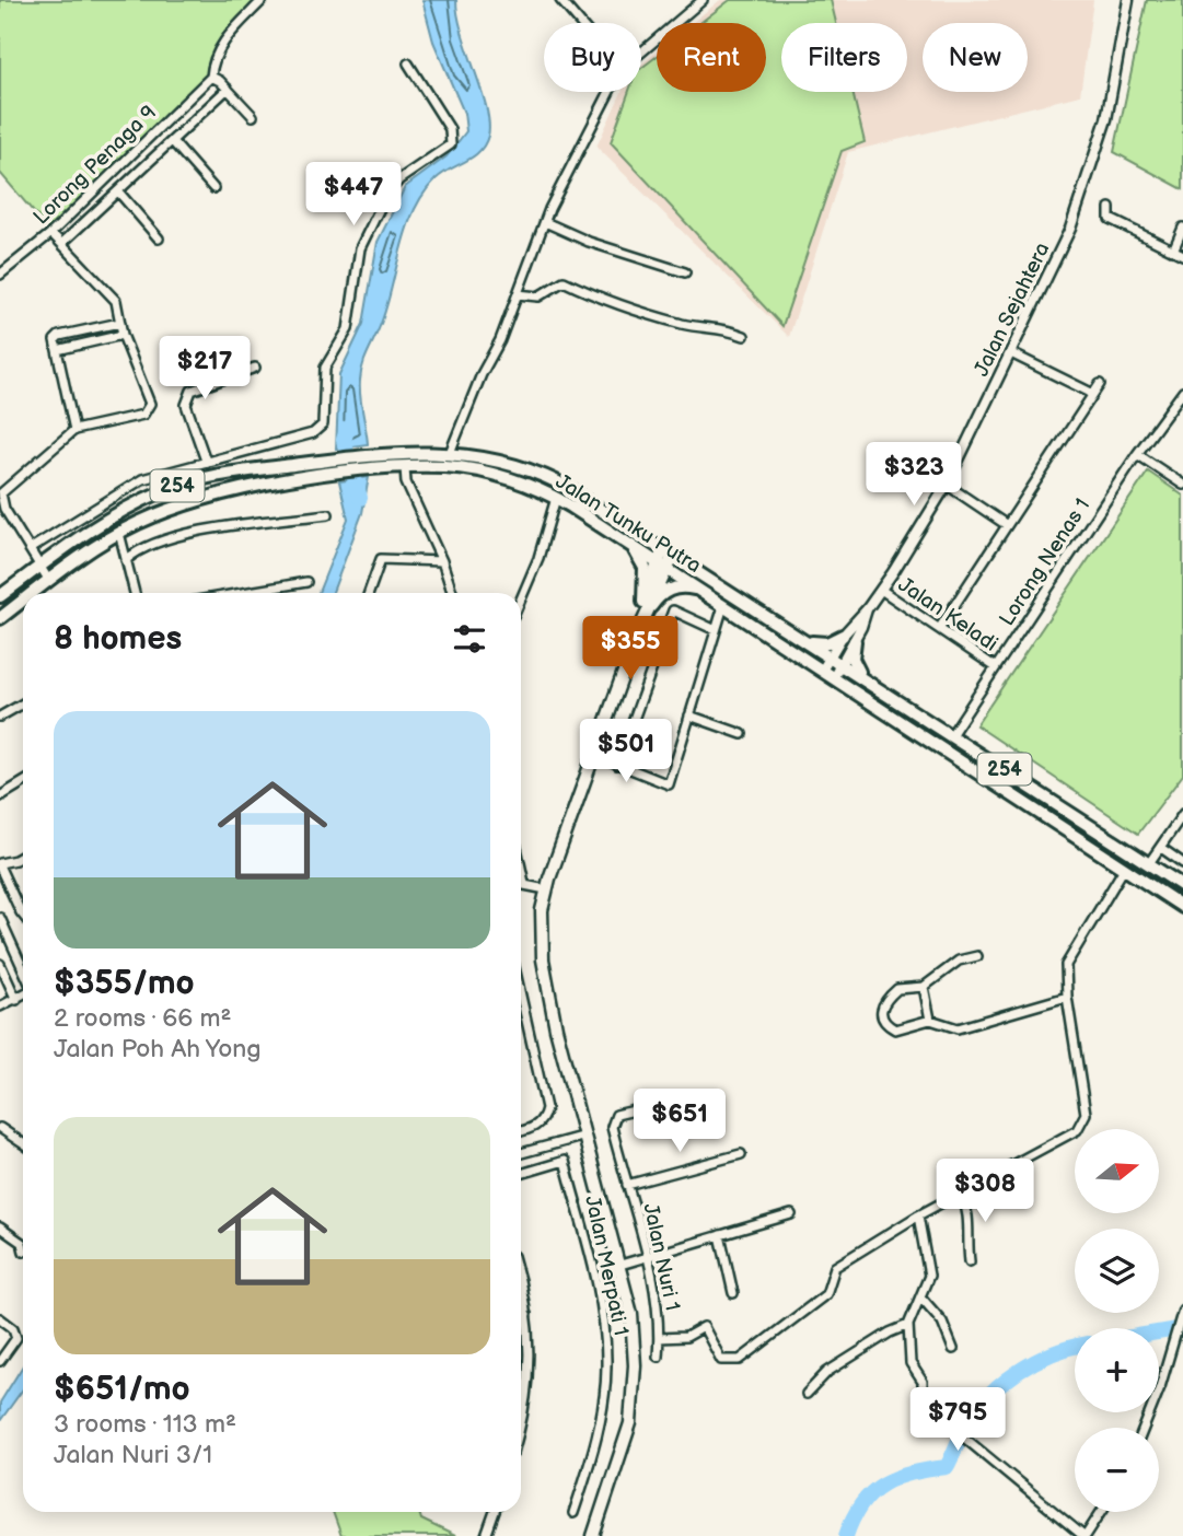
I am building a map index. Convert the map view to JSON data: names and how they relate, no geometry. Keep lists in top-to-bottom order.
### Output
{
  "streets": {
    "main road": ["254", "Jalan Tunku Putra"],
    "street": [
      "Lorong Penaga 9",
      "Jalan Sejahtera",
      "Lorong Nenas 1",
      "Jalan Keladi",
      "Jalan Nuri 1",
      "Jalan Merpati 1"
    ]
  },
  "crossings": [
    ["Jalan Sejahtera", "Jalan Tunku Putra"],
    ["Jalan Sejahtera", "Jalan Keladi"],
    ["Jalan Tunku Putra", "Lorong Nenas 1"],
    ["Lorong Nenas 1", "Jalan Keladi"]
  ],
  "north": "right",
  "page": {
    "chip": [
      "Buy",
      "Rent",
      "Filters",
      "New"
    ],
    "price": [
      "$447",
      "$217",
      "$323",
      "$355",
      "$501",
      "$651",
      "$308",
      "$795"
    ],
    "heading": "8 homes",
    "list": [
      {
        "name": "$355/mo",
        "note": "2 rooms · 66 m² · Jalan Poh Ah Yong"
      },
      {
        "name": "$651/mo",
        "note": "3 rooms · 113 m² · Jalan Nuri 3/1"
      }
    ],
    "map_buttons": ["+", "−"]
  }
}
